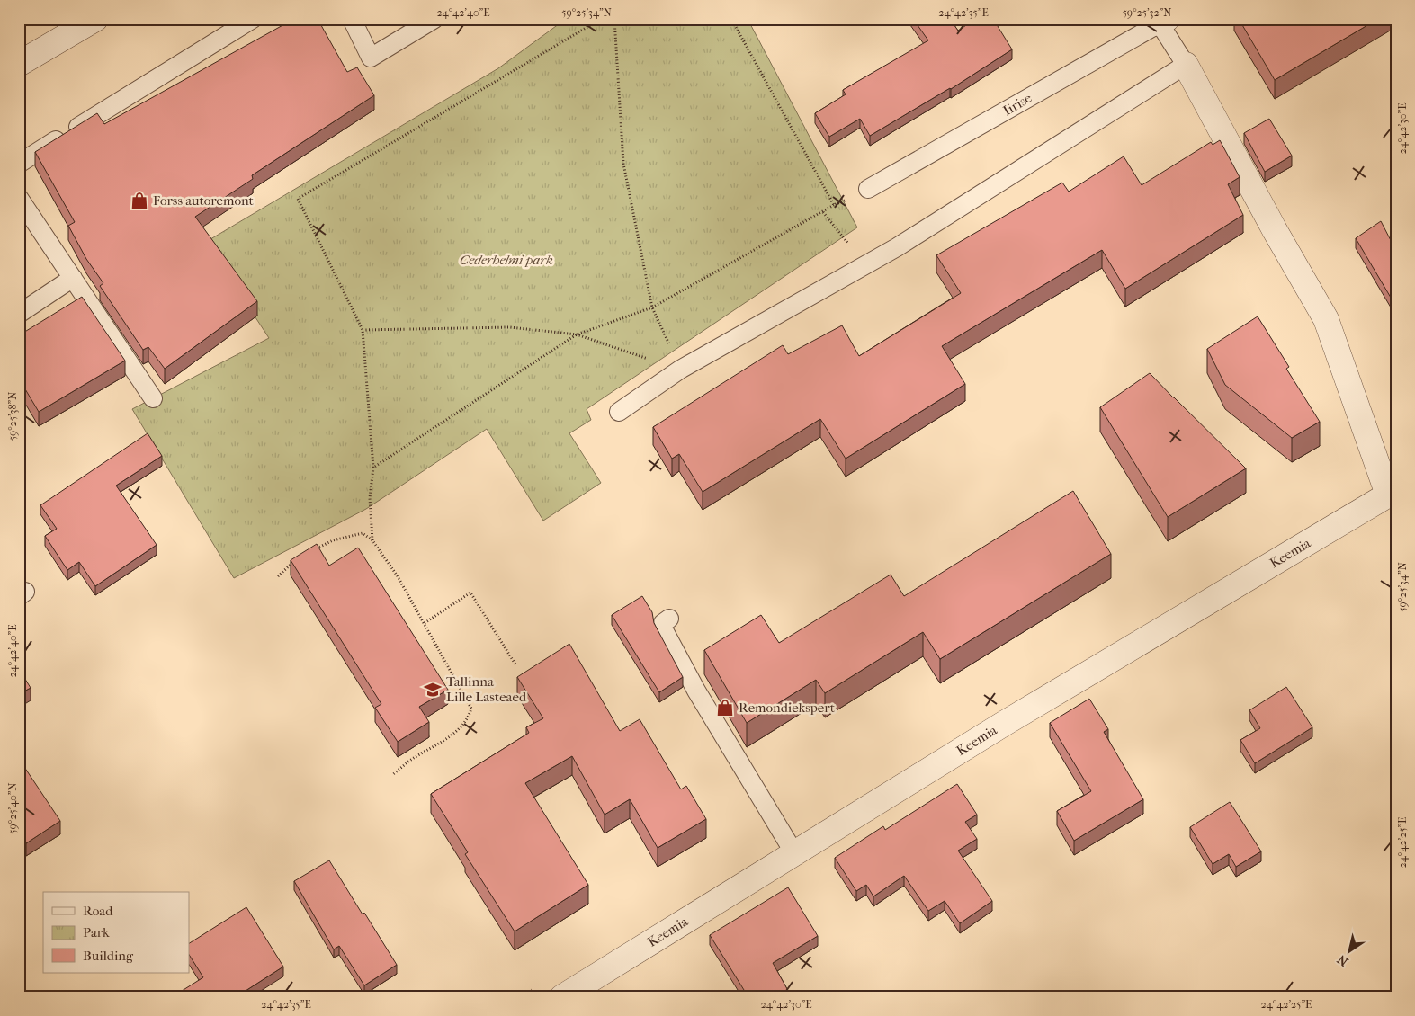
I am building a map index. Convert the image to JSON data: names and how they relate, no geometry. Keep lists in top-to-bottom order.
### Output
{
  "streets": {
    "street": ["Keemia"],
    "lane": ["Iirise"]
  },
  "parks": ["Cederhelmi park"],
  "places": {
    "shop": ["Forss autoremont", "Remondiekspert"],
    "school or university": ["Tallinna Lille Lasteaed"]
  },
  "legend": ["Road", "Park", "Building"],
  "north": "bottom left",
  "coordinates": [
    "24°42'40\"E",
    "59°25'34\"N",
    "24°42'35\"E",
    "59°25'32\"N",
    "24°42'30\"E",
    "59°25'38\"N",
    "59°25'40\"N",
    "24°42'25\"E"
  ]
}
